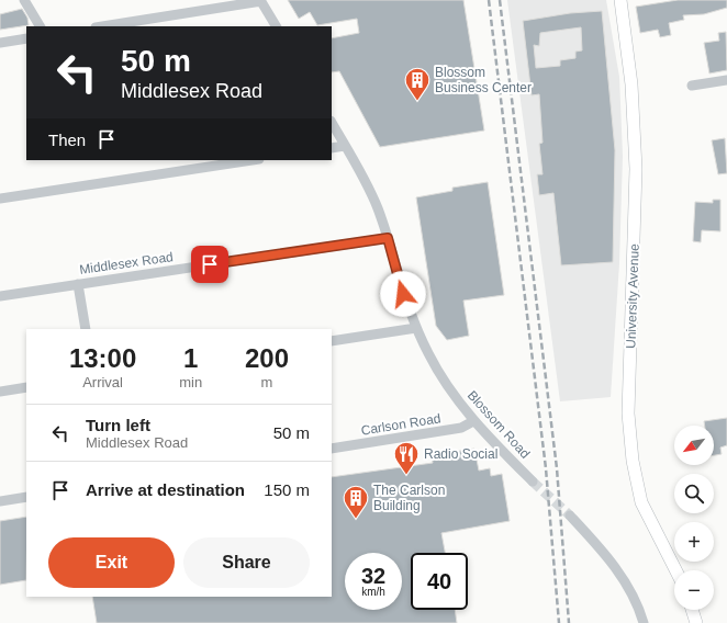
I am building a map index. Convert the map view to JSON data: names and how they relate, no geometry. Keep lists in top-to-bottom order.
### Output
{
  "streets": {
    "main road": ["University Avenue"],
    "street": ["Middlesex Road", "Carlson Road", "Blossom Road"]
  },
  "crossings": [
    ["Middlesex Road", "Blossom Road"],
    ["Carlson Road", "Blossom Road"]
  ],
  "places": {
    "building": ["Blossom Business Center", "The Carlson Building"],
    "restaurant": ["Radio Social"]
  },
  "north": "bottom left",
  "page": {
    "turn": ["50 m", "Middlesex Road"],
    "then": "Then",
    "eta": [
      "13:00",
      "Arrival",
      "1",
      "min",
      "200",
      "m"
    ],
    "list": [
      {
        "name": "Turn left",
        "note": "Middlesex Road",
        "value": "50 m"
      },
      {
        "name": "Arrive at destination",
        "value": "150 m"
      }
    ],
    "map_buttons": ["+", "−"],
    "buttons": ["Exit", "Share"],
    "speed": "32 km/h",
    "limit": "40"
  }
}
